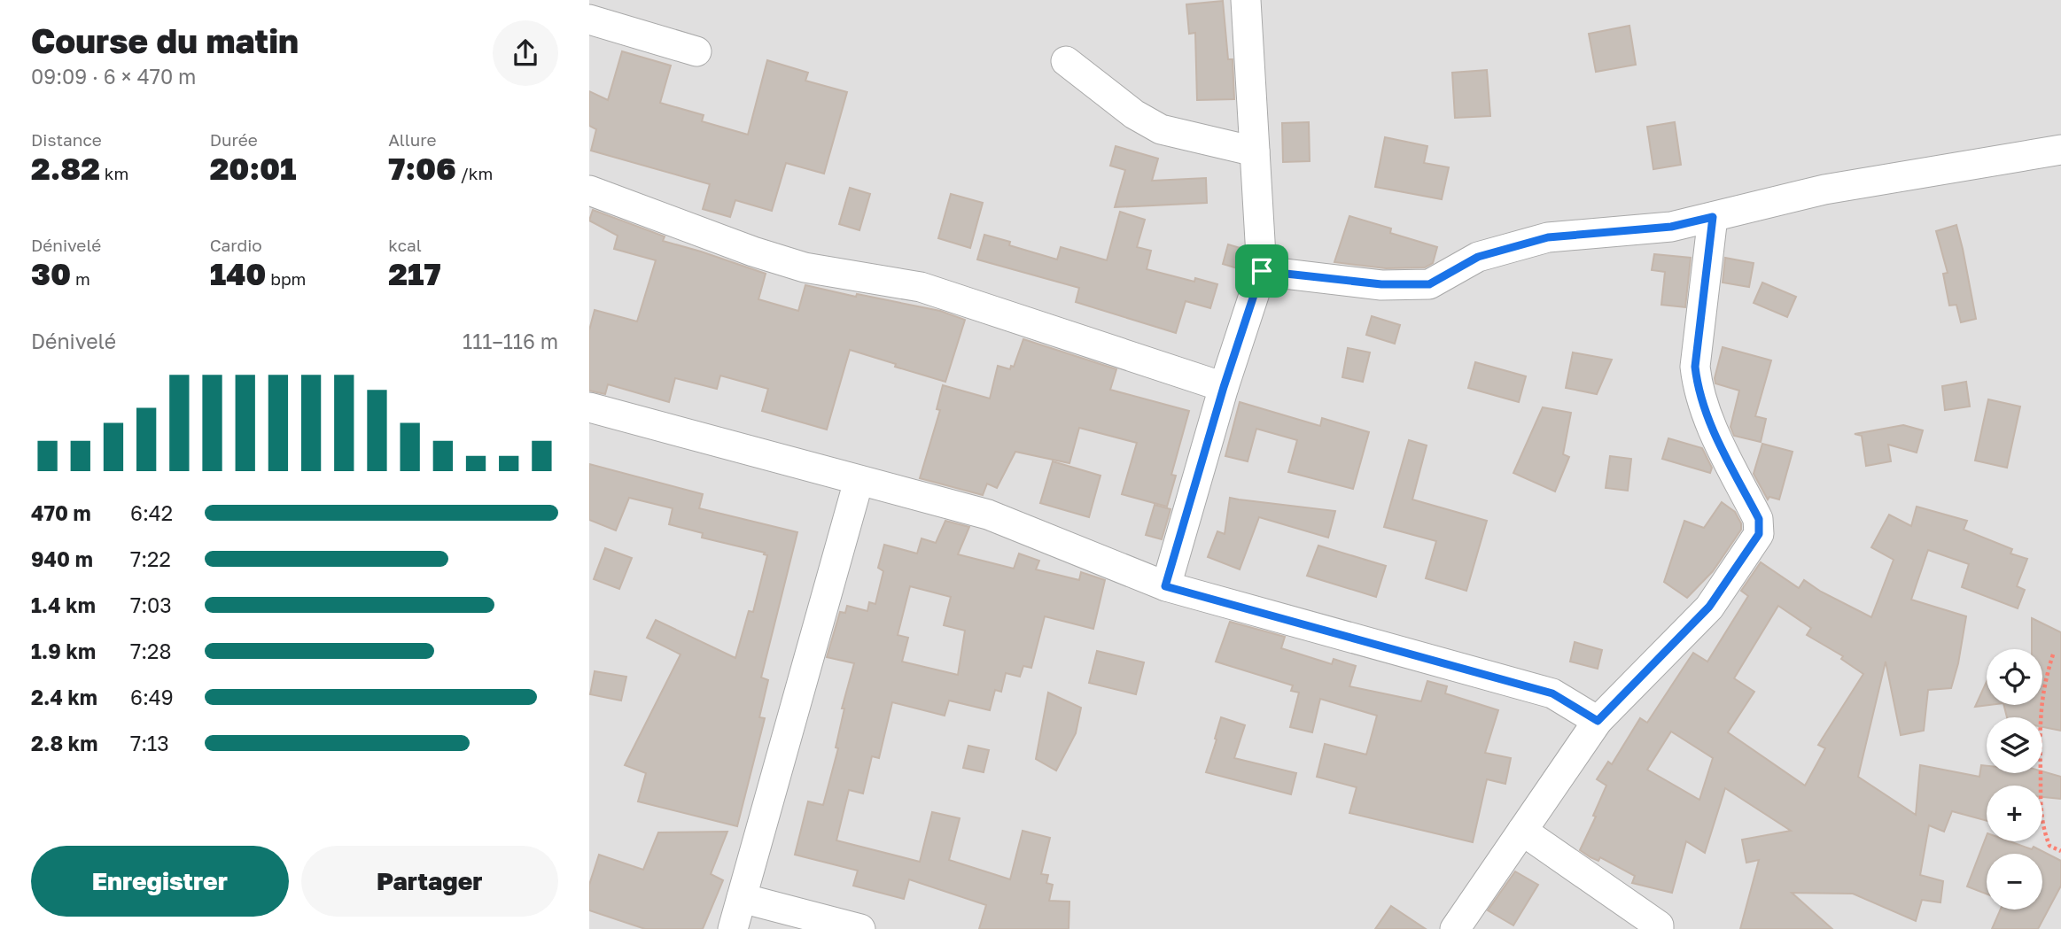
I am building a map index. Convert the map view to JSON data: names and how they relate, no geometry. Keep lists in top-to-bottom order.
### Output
{
  "page": {
    "heading": ["Course du matin", "09:09 · 6 × 470 m"],
    "stats": [
      ["Distance", "2.82 km"],
      ["Durée", "20:01"],
      ["Allure", "7:06 /km"],
      ["Dénivelé", "30 m"],
      ["Cardio", "140 bpm"],
      ["kcal", "217"]
    ],
    "chart": ["Dénivelé", "111–116 m"],
    "list": [
      {
        "name": "470 m",
        "note": "6:42"
      },
      {
        "name": "940 m",
        "note": "7:22"
      },
      {
        "name": "1.4 km",
        "note": "7:03"
      },
      {
        "name": "1.9 km",
        "note": "7:28"
      },
      {
        "name": "2.4 km",
        "note": "6:49"
      },
      {
        "name": "2.8 km",
        "note": "7:13"
      }
    ],
    "map_buttons": ["+", "−"],
    "buttons": ["Enregistrer", "Partager"]
  }
}
